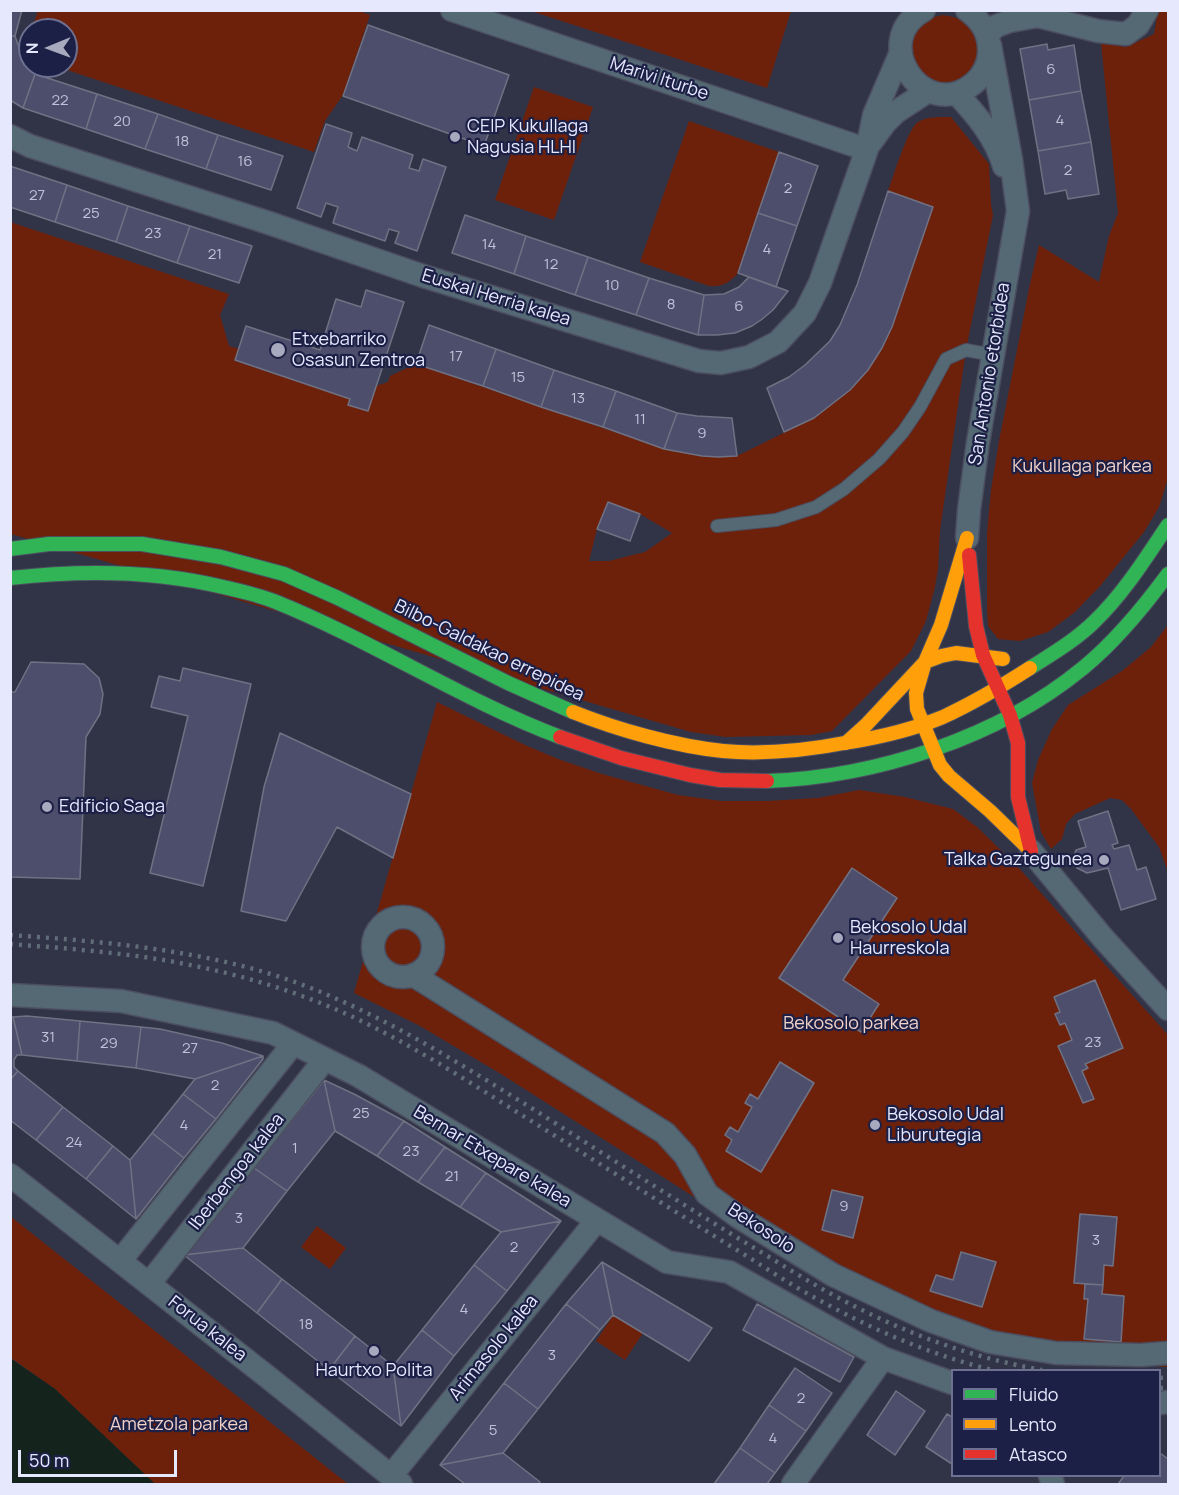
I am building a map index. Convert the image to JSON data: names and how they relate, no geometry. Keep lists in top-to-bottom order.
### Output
{
  "streets": {
    "highway": ["Bilbo-Galdakao errepidea"],
    "street": [
      "Marivi Iturbe",
      "Euskal Herria kalea",
      "San Antonio etorbidea",
      "Bernar Etxepare kalea",
      "Iberbengoa kalea",
      "Bekosolo",
      "Forua kalea",
      "Arimasolo kalea"
    ]
  },
  "crossings": [
    ["Marivi Iturbe", "Euskal Herria kalea"],
    ["Bernar Etxepare kalea", "Iberbengoa kalea"],
    ["Bernar Etxepare kalea", "Arimasolo kalea"],
    ["Iberbengoa kalea", "Forua kalea"],
    ["Forua kalea", "Arimasolo kalea"]
  ],
  "parks": ["Kukullaga parkea", "Bekosolo parkea", "Ametzola parkea"],
  "places": [
    "CEIP Kukullaga Nagusia HLHI",
    "Etxebarriko Osasun Zentroa",
    "Edificio Saga",
    "Talka Gaztegunea",
    "Bekosolo Udal Haurreskola",
    "Bekosolo Udal Liburutegia",
    "Haurtxo Polita"
  ],
  "house_numbers": [
    "6",
    "22",
    "4",
    "20",
    "18",
    "16",
    "2",
    "2",
    "27",
    "25",
    "23",
    "14",
    "4",
    "21",
    "12",
    "10",
    "8",
    "6",
    "17",
    "15",
    "13",
    "11",
    "9",
    "31",
    "23",
    "29",
    "27",
    "2",
    "25",
    "4",
    "24",
    "1",
    "23",
    "21",
    "9",
    "3",
    "3",
    "2",
    "4",
    "18",
    "3",
    "2",
    "5",
    "4"
  ],
  "legend": ["Fluido", "Lento", "Atasco"],
  "scale_bar": "50 m",
  "north": "left"
}
